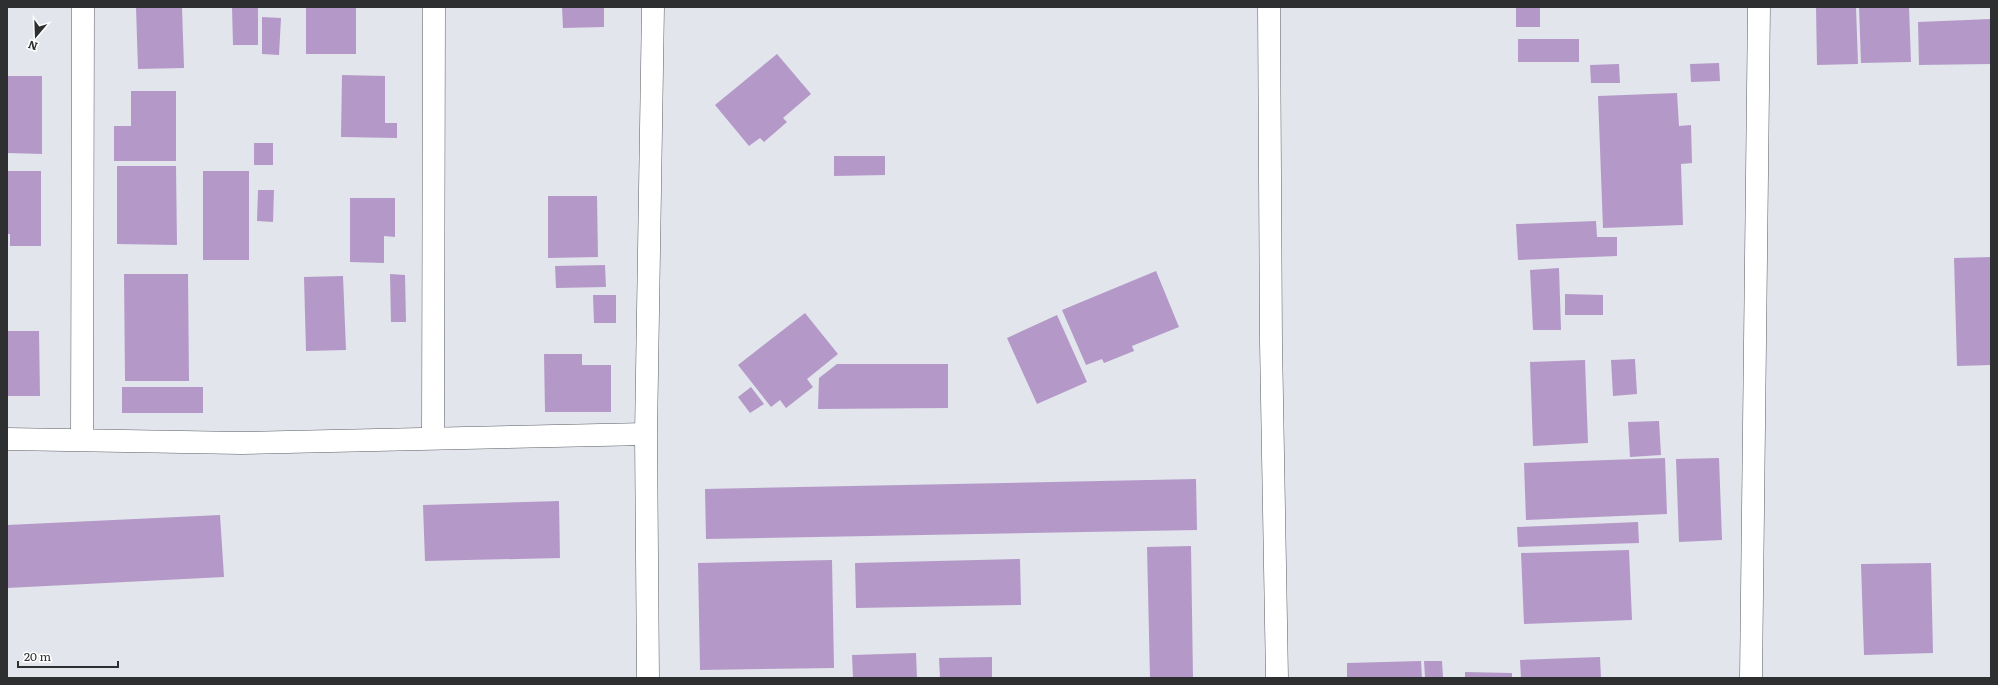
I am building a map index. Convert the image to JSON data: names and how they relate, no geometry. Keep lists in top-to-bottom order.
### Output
{
  "scale_bar": "20 m",
  "north": "bottom"
}
